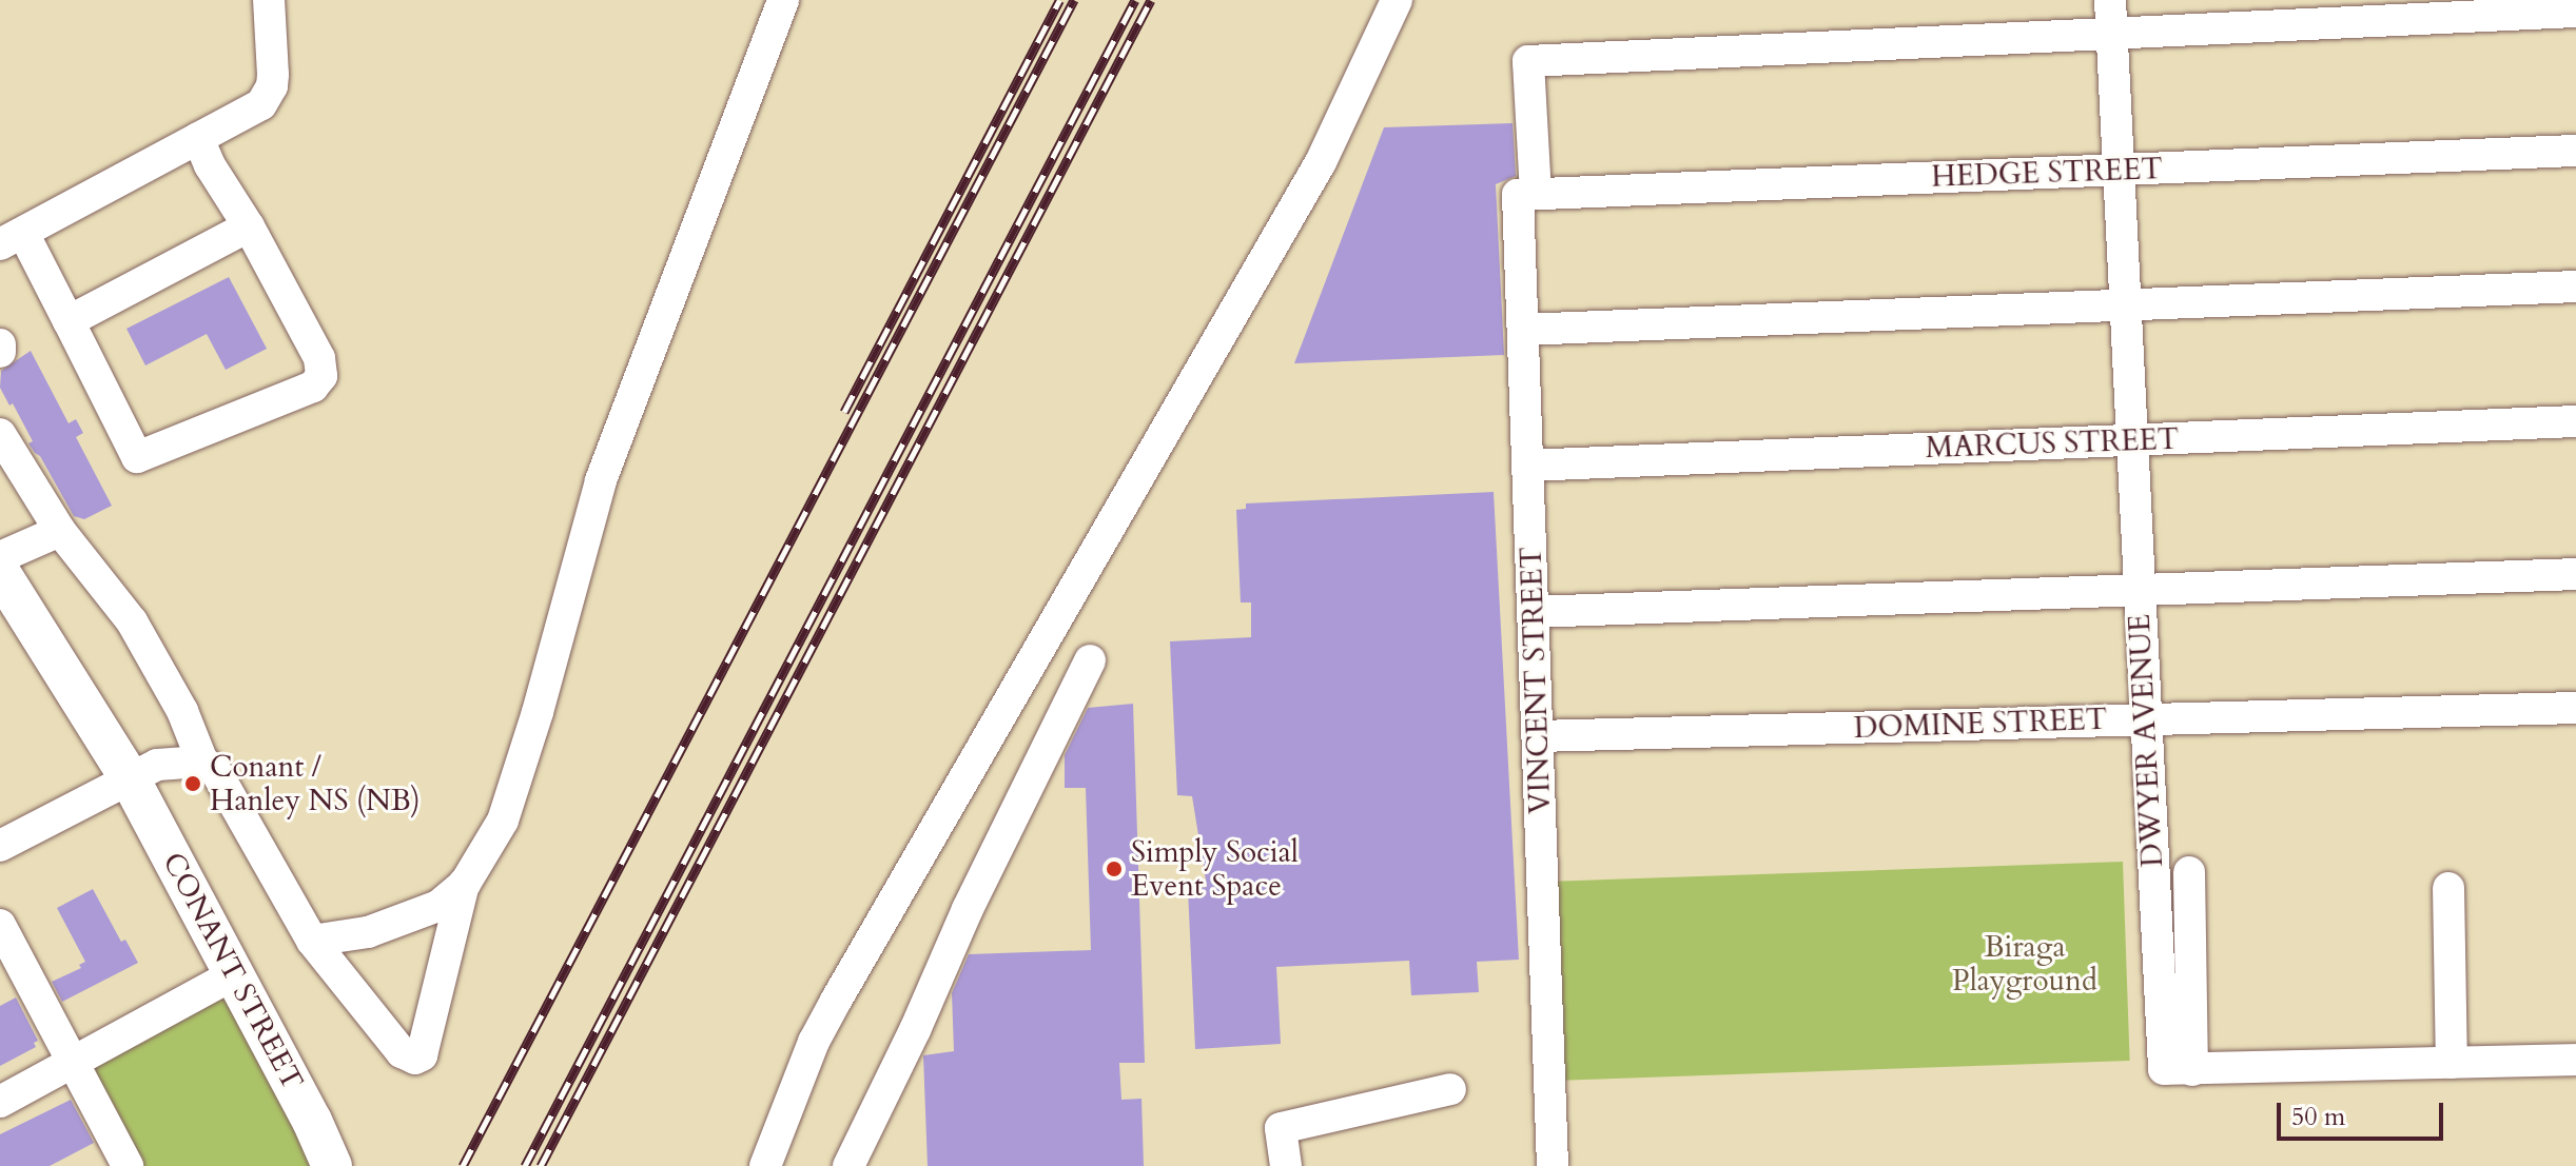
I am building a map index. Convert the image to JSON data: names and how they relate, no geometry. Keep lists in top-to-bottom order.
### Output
{
  "streets": {
    "main road": ["CONANT STREET"],
    "street": [
      "HEDGE STREET",
      "MARCUS STREET",
      "VINCENT STREET",
      "DOMINE STREET",
      "DWYER AVENUE"
    ]
  },
  "crossings": [
    ["HEDGE STREET", "VINCENT STREET"],
    ["HEDGE STREET", "DWYER AVENUE"],
    ["MARCUS STREET", "VINCENT STREET"],
    ["MARCUS STREET", "DWYER AVENUE"],
    ["VINCENT STREET", "DOMINE STREET"],
    ["VINCENT STREET", "DWYER AVENUE"],
    ["DOMINE STREET", "DWYER AVENUE"]
  ],
  "parks": ["Biraga Playground"],
  "places": ["Conant / Hanley NS (NB)", "Simply Social Event Space"],
  "scale_bar": "50 m"
}
